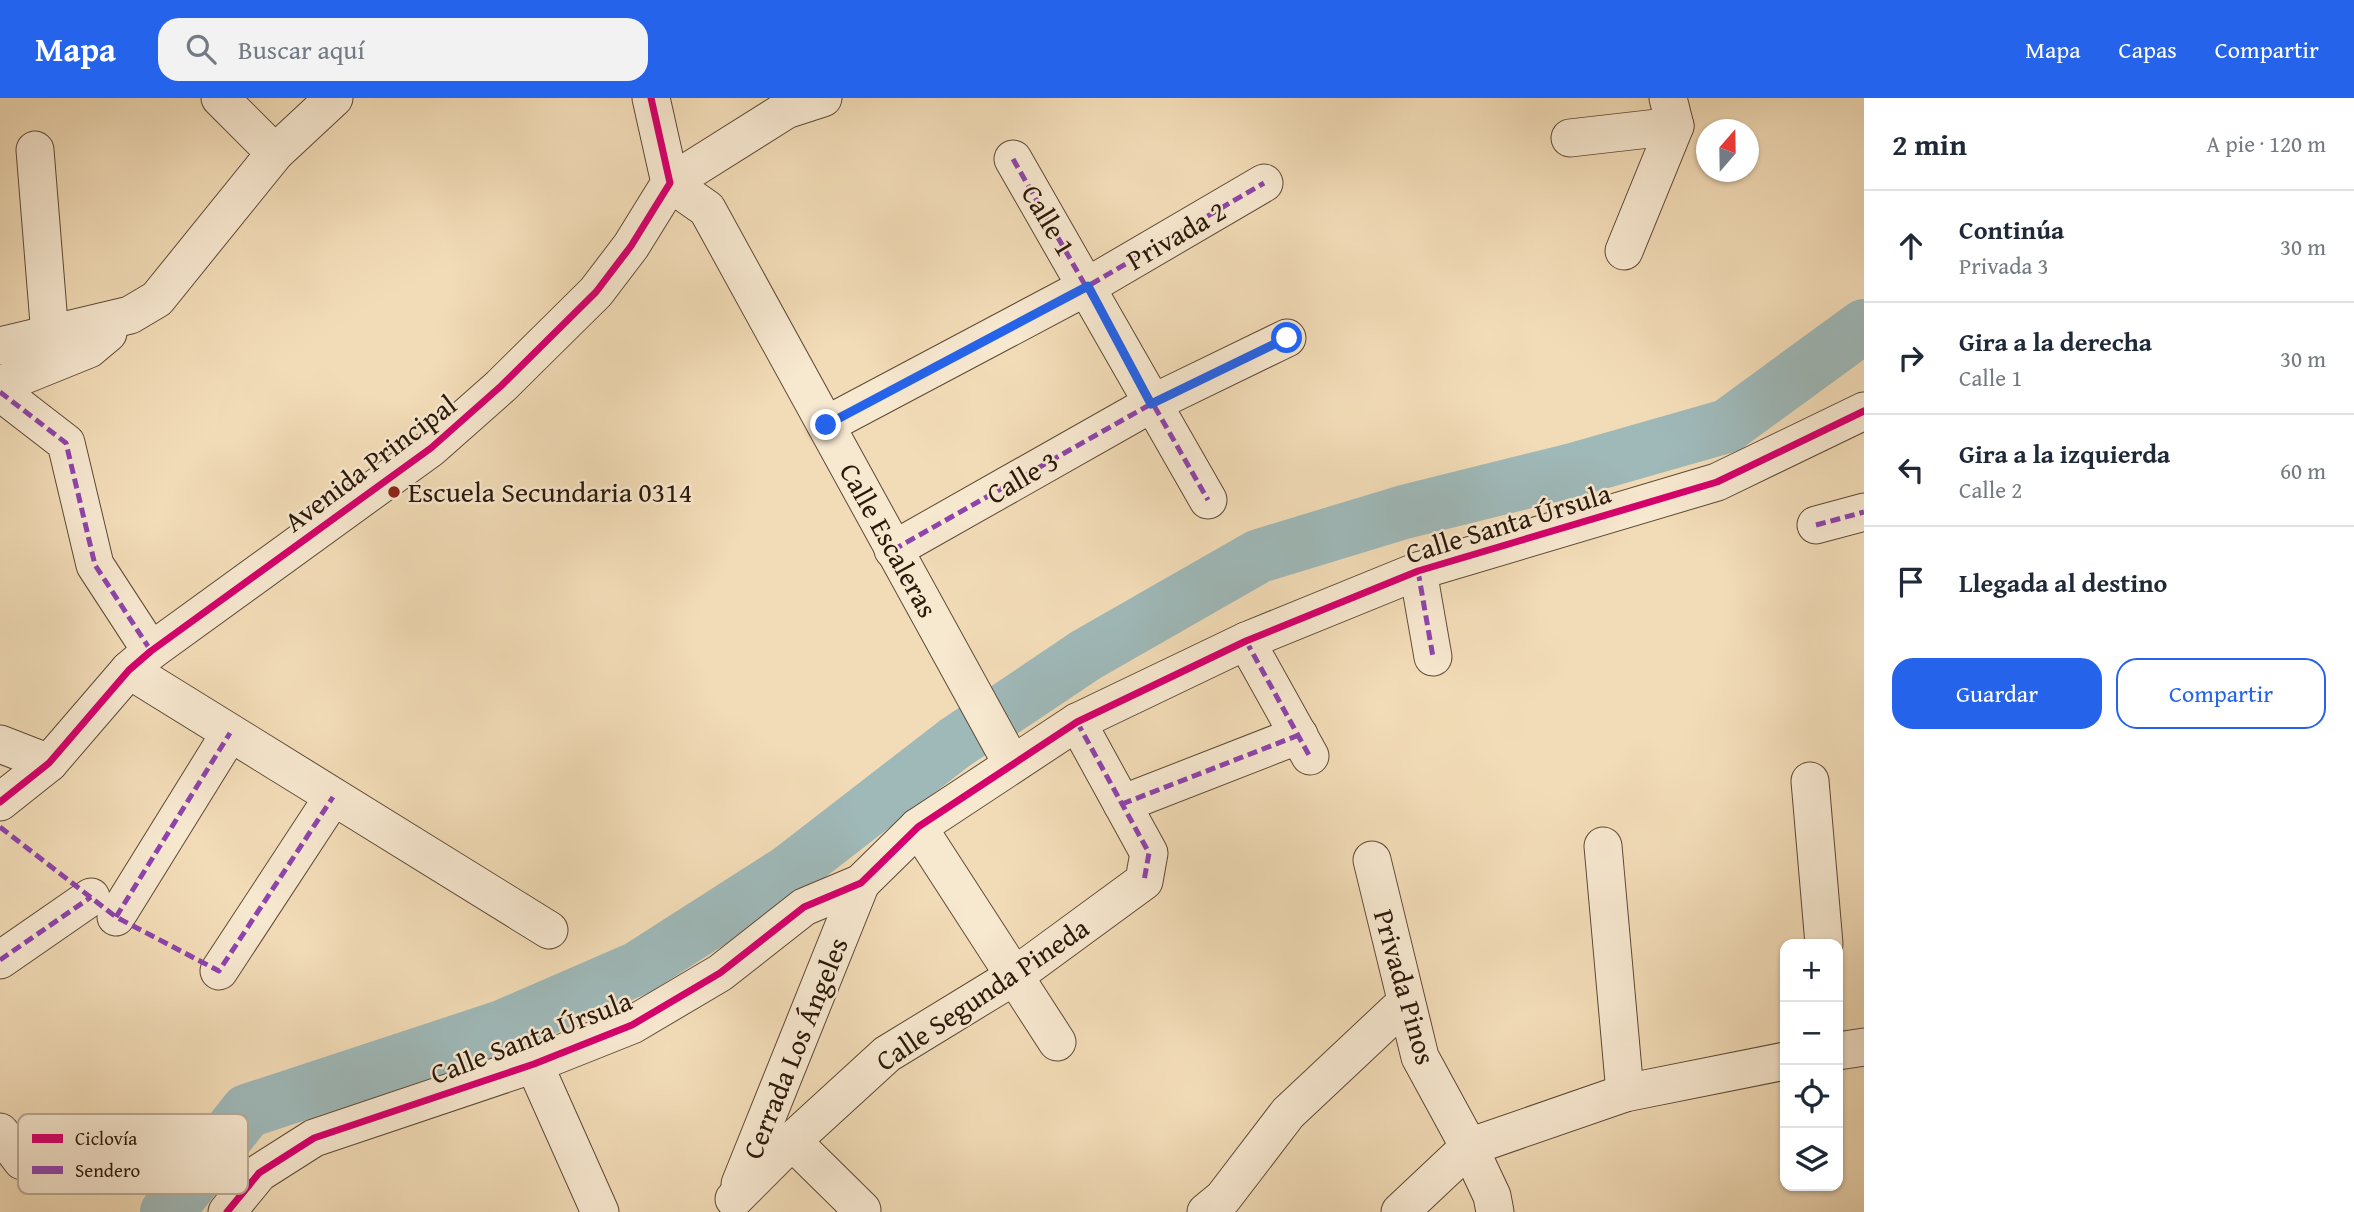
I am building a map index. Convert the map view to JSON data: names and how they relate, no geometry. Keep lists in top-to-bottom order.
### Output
{
  "streets": {
    "street": [
      "Calle 1",
      "Privada 2",
      "Avenida Principal",
      "Calle 3",
      "Calle Santa Úrsula",
      "Calle Escaleras",
      "Privada Pinos",
      "Calle Segunda Pineda",
      "Cerrada Los Ángeles"
    ]
  },
  "crossings": [
    ["Calle 1", "Privada 2"],
    ["Calle 1", "Calle 3"],
    ["Privada 2", "Calle Escaleras"],
    ["Avenida Principal", "Calle Escaleras"],
    ["Calle 3", "Calle Escaleras"],
    ["Calle Santa Úrsula", "Calle Escaleras"],
    ["Calle Santa Úrsula", "Cerrada Los Ángeles"],
    ["Calle Segunda Pineda", "Cerrada Los Ángeles"]
  ],
  "places": ["Escuela Secundaria 0314"],
  "legend": ["Ciclovía", "Sendero"],
  "north": "top",
  "page": {
    "header": "Mapa",
    "search": "Buscar aquí",
    "nav": ["Mapa", "Capas", "Compartir"],
    "heading": ["2 min", "A pie · 120 m"],
    "list": [
      ["Continúa", "Privada 3", "30 m"],
      ["Gira a la derecha", "Calle 1", "30 m"],
      ["Gira a la izquierda", "Calle 2", "60 m"],
      "Llegada al destino"
    ],
    "buttons": ["Guardar", "Compartir"],
    "map_buttons": ["+", "−"]
  }
}
